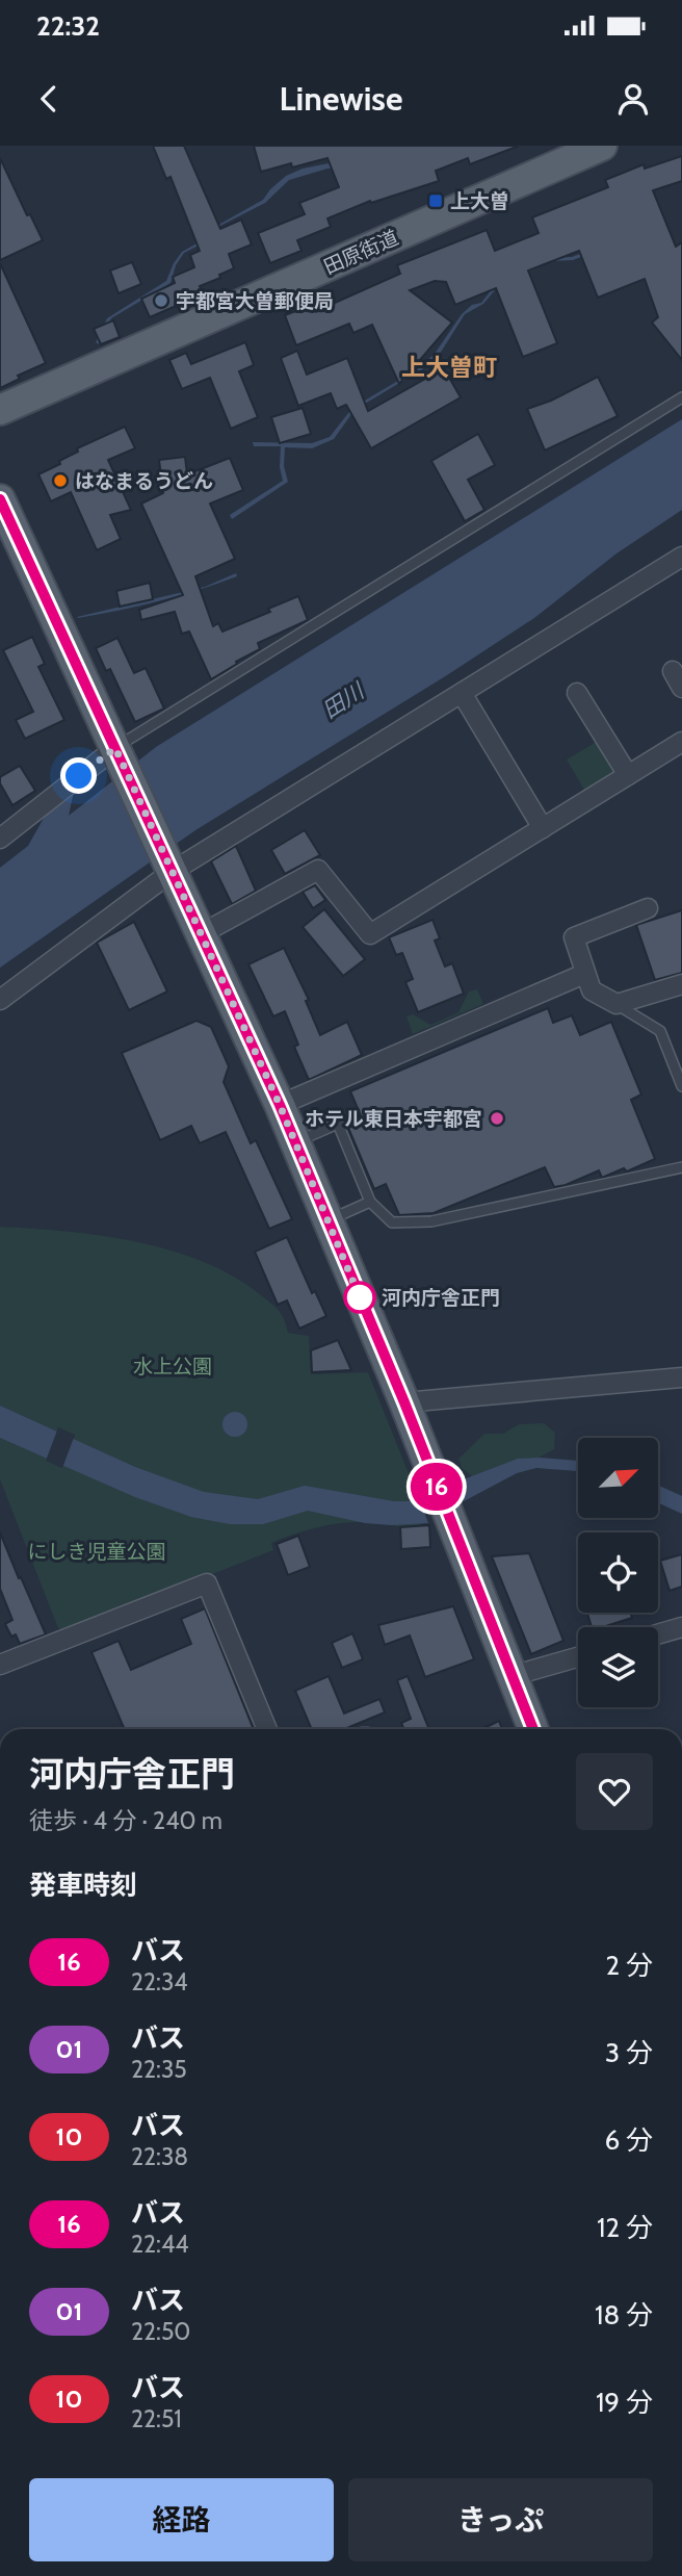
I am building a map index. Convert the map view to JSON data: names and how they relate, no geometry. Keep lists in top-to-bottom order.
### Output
{
  "streets": {
    "main road": ["田原街道"]
  },
  "districts": ["上大曽町"],
  "water": ["田川"],
  "parks": ["水上公園", "にしき児童公園"],
  "places": {
    "transit": ["上大曽"],
    "other": [
      "宇都宮大曽郵便局",
      "はなまるうどん",
      "ホテル東日本宇都宮",
      "河内庁舎正門"
    ]
  },
  "lines": ["bus line 16"],
  "north": "top right",
  "page": {
    "status": "22:32",
    "header": "Linewise",
    "on_map": "16",
    "heading": [
      ["河内庁舎正門", "徒歩 · 4 分 · 240 m"],
      "発車時刻"
    ],
    "list": [
      {
        "mark": "16",
        "name": "バス",
        "note": "22:34",
        "value": "2 分"
      },
      {
        "mark": "01",
        "name": "バス",
        "note": "22:35",
        "value": "3 分"
      },
      {
        "mark": "10",
        "name": "バス",
        "note": "22:38",
        "value": "6 分"
      },
      {
        "mark": "16",
        "name": "バス",
        "note": "22:44",
        "value": "12 分"
      },
      {
        "mark": "01",
        "name": "バス",
        "note": "22:50",
        "value": "18 分"
      },
      {
        "mark": "10",
        "name": "バス",
        "note": "22:51",
        "value": "19 分"
      }
    ],
    "buttons": ["経路", "きっぷ"]
  }
}
